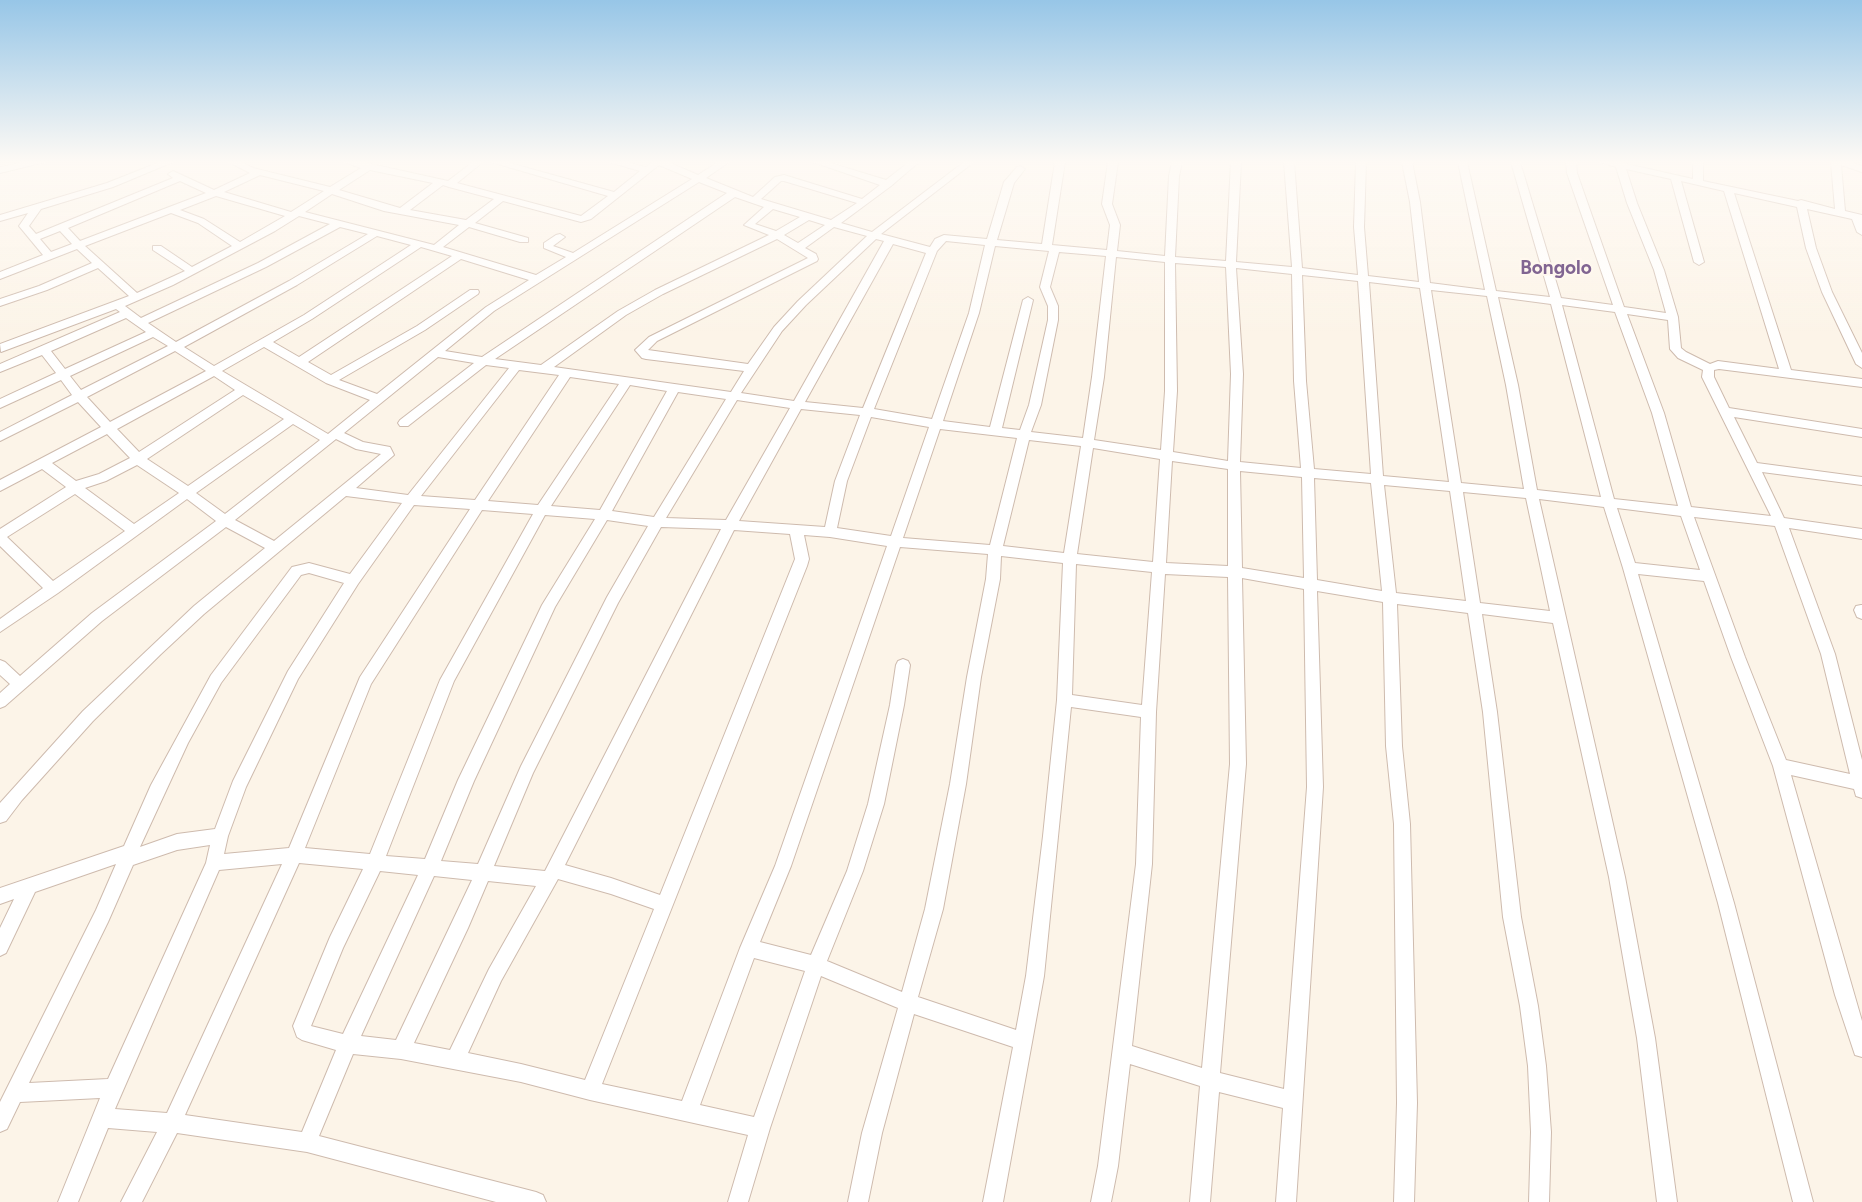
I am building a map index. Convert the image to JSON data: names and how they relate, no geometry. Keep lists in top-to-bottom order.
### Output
{
  "districts": ["Bongolo"]
}
